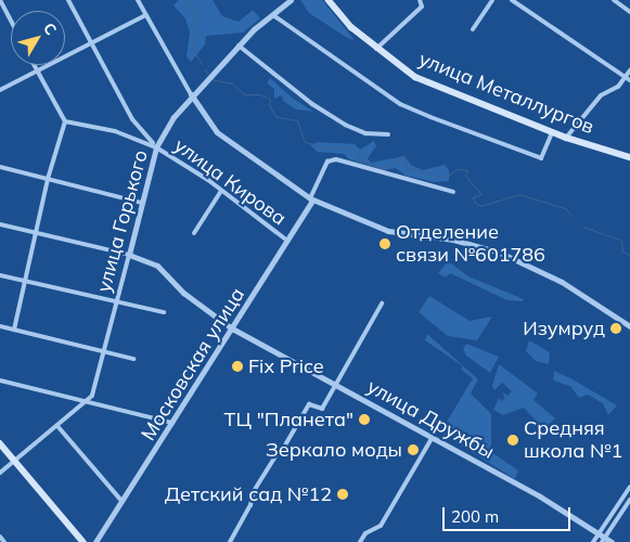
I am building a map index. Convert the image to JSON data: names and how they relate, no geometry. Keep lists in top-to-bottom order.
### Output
{
  "streets": {
    "main road": ["улица Металлургов"],
    "street": [
      "улица Кирова",
      "улица Горького",
      "Московская улица",
      "улица Дружбы"
    ]
  },
  "crossings": [
    ["улица Кирова", "улица Горького"],
    ["улица Кирова", "Московская улица"],
    ["улица Горького", "улица Дружбы"],
    ["Московская улица", "улица Дружбы"]
  ],
  "places": [
    "Отделение связи №601786",
    "Изумруд",
    "Fix Price",
    "ТЦ \"Планета\"",
    "Средняя школа №1",
    "Зеркало моды",
    "Детский сад №12"
  ],
  "scale_bar": "200 m",
  "north": "top right"
}
